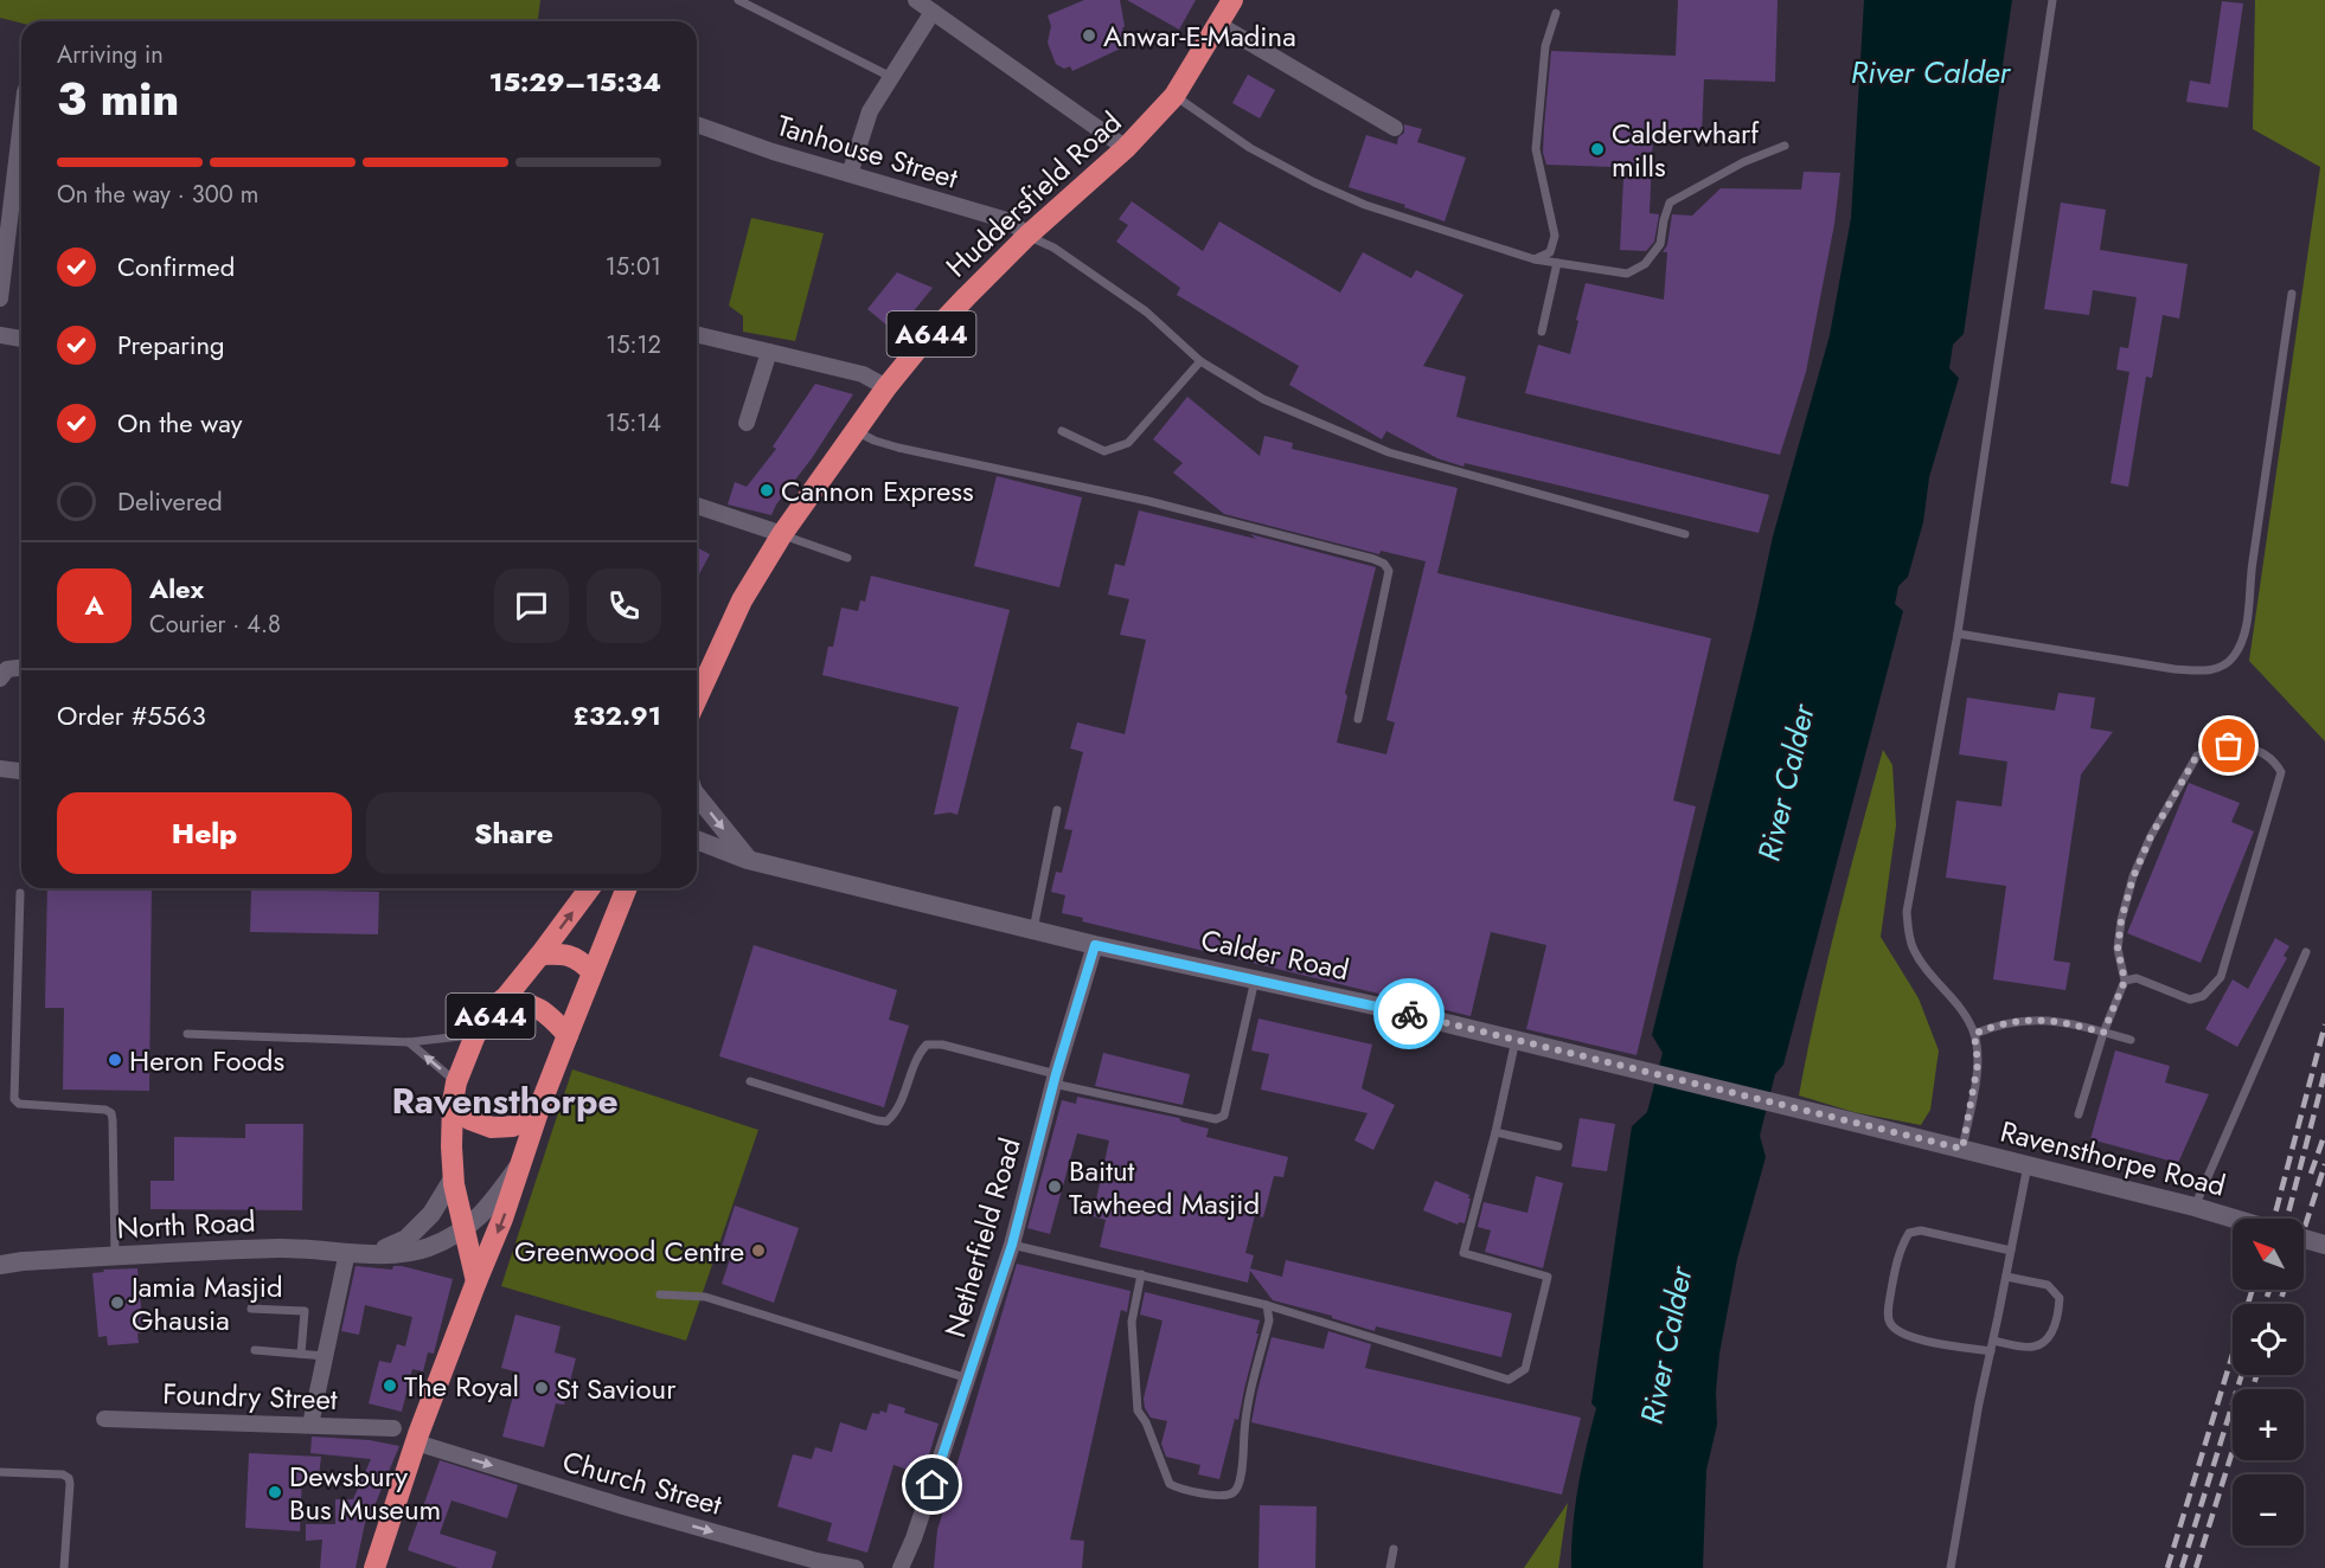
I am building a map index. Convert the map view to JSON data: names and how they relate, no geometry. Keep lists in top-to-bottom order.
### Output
{
  "streets": {
    "highway": ["Huddersfield Road", "A644"],
    "street": [
      "Tanhouse Street",
      "Calder Road",
      "Ravensthorpe Road",
      "North Road",
      "Netherfield Road",
      "Foundry Street",
      "Church Street"
    ]
  },
  "crossings": [
    ["Tanhouse Street", "Huddersfield Road"],
    ["A644", "North Road"],
    ["A644", "Church Street"],
    ["Calder Road", "Ravensthorpe Road"],
    ["Calder Road", "Netherfield Road"]
  ],
  "one_way": ["Church Street"],
  "districts": ["Ravensthorpe"],
  "water": ["River Calder"],
  "places": [
    "Anwar-E-Madina",
    "Calderwharf mills",
    "Cannon Express",
    "Heron Foods",
    "Baitut Tawheed Masjid",
    "Greenwood Centre",
    "Jamia Masjid Ghausia",
    "The Royal",
    "St Saviour",
    "Dewsbury Bus Museum"
  ],
  "north": "top left",
  "page": {
    "heading": ["3 min", "Arriving in", "15:29–15:34"],
    "panel": [
      "Alex",
      "Courier · 4.8",
      "Order #5563",
      "£32.91"
    ],
    "bar": "On the way · 300 m",
    "list": [
      ["Confirmed", "15:01"],
      ["Preparing", "15:12"],
      ["On the way", "15:14"],
      "Delivered"
    ],
    "round": "A",
    "buttons": ["Help", "Share"],
    "map_buttons": ["+", "−"]
  }
}
